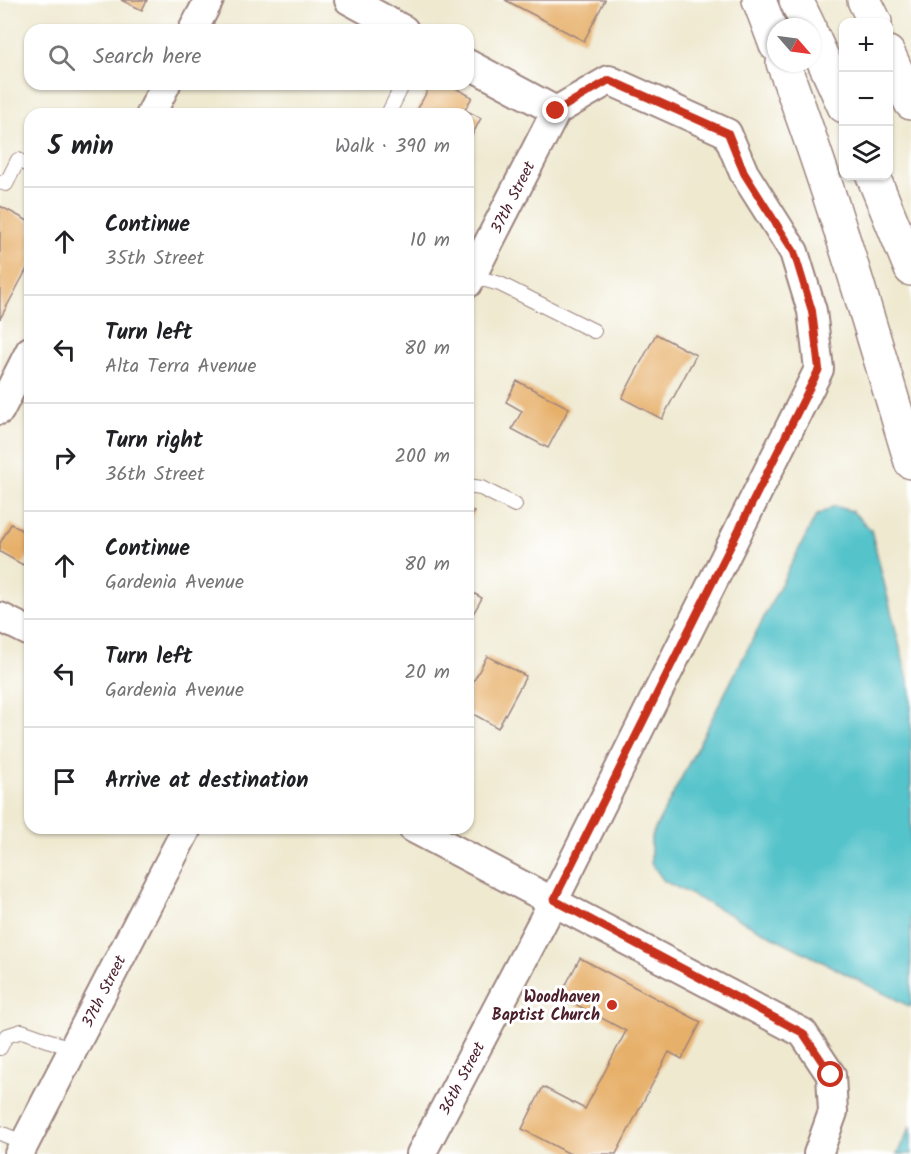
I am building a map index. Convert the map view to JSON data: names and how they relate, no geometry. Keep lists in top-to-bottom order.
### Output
{
  "streets": {
    "street": ["37th Street", "36th Street"]
  },
  "crossings": [
    ["37th Street", "36th Street"]
  ],
  "places": ["Woodhaven Baptist Church"],
  "north": "bottom right",
  "page": {
    "map_buttons": ["+", "−"],
    "search": "Search here",
    "heading": ["5 min", "Walk · 390 m"],
    "list": [
      ["Continue", "35th Street", "10 m"],
      ["Turn left", "Alta Terra Avenue", "80 m"],
      ["Turn right", "36th Street", "200 m"],
      ["Continue", "Gardenia Avenue", "80 m"],
      ["Turn left", "Gardenia Avenue", "20 m"],
      "Arrive at destination"
    ]
  }
}
